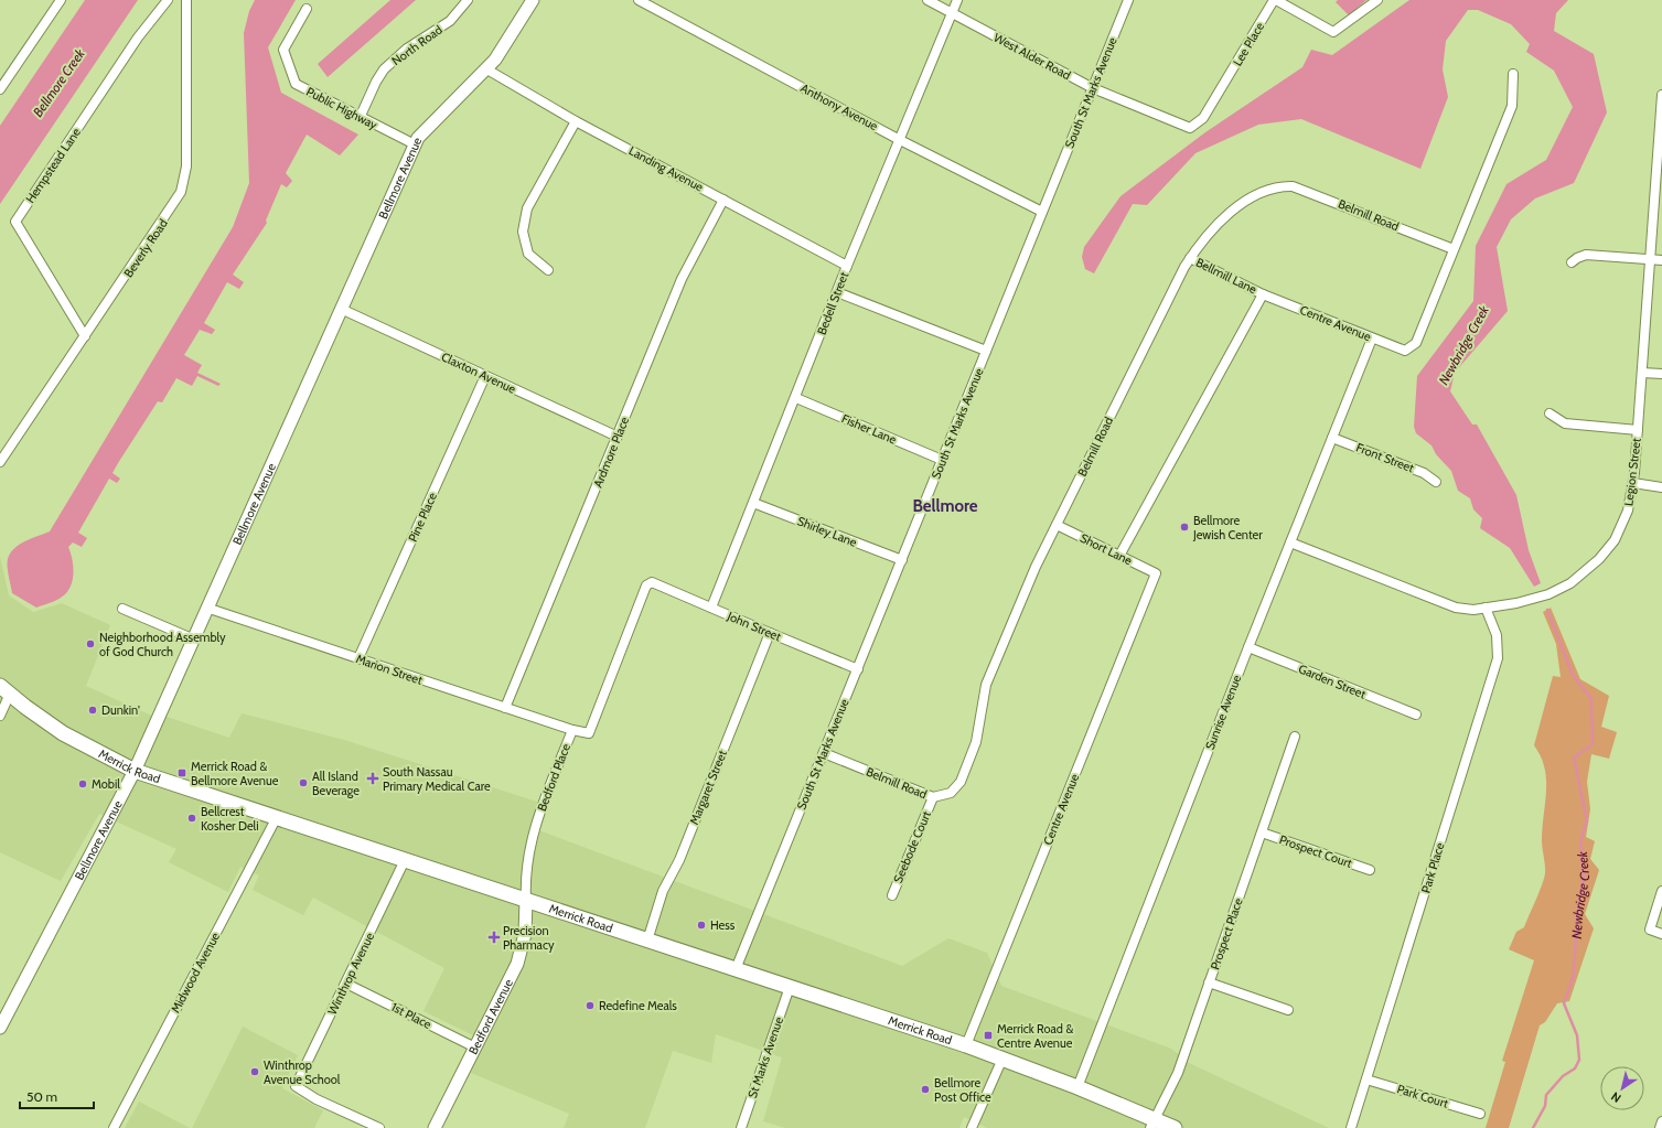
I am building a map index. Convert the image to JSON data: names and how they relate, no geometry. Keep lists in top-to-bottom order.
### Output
{
  "streets": {
    "main road": ["Merrick Road"],
    "street": [
      "Lee Place",
      "North Road",
      "West Alder Road",
      "South St Marks Avenue",
      "Anthony Avenue",
      "Public Highway",
      "Hempstead Lane",
      "Landing Avenue",
      "Bellmore Avenue",
      "Belmill Road",
      "Beverly Road",
      "Bellmill Lane",
      "Bedell Street",
      "Centre Avenue",
      "Claxton Avenue",
      "Fisher Lane",
      "Ardmore Place",
      "Front Street",
      "Legion Street",
      "Pine Place",
      "Shirley Lane",
      "Short Lane",
      "John Street",
      "Marion Street",
      "Garden Street",
      "Sunrise Avenue",
      "Bedford Place",
      "Margaret Street",
      "Seebode Court",
      "Prospect Court",
      "Park Place",
      "Prospect Place",
      "Midwood Avenue",
      "Winthrop Avenue",
      "1st Place",
      "Bedford Avenue",
      "St Marks Avenue",
      "Park Court"
    ]
  },
  "crossings": [
    ["Lee Place", "West Alder Road"],
    ["North Road", "Public Highway"],
    ["West Alder Road", "South St Marks Avenue"],
    ["West Alder Road", "Bedell Street"],
    ["South St Marks Avenue", "Anthony Avenue"],
    ["South St Marks Avenue", "Belmill Road"],
    ["South St Marks Avenue", "Fisher Lane"],
    ["South St Marks Avenue", "Shirley Lane"],
    ["South St Marks Avenue", "John Street"],
    ["South St Marks Avenue", "Merrick Road"],
    ["Anthony Avenue", "Bedell Street"],
    ["Public Highway", "Bellmore Avenue"],
    ["Hempstead Lane", "Beverly Road"],
    ["Landing Avenue", "Bellmore Avenue"],
    ["Landing Avenue", "Bedell Street"],
    ["Landing Avenue", "Ardmore Place"],
    ["Bellmore Avenue", "Claxton Avenue"],
    ["Bellmore Avenue", "Marion Street"],
    ["Bellmore Avenue", "Merrick Road"],
    ["Belmill Road", "Bellmill Lane"],
    ["Belmill Road", "Centre Avenue"],
    ["Belmill Road", "Short Lane"],
    ["Belmill Road", "Seebode Court"],
    ["Bellmill Lane", "Centre Avenue"],
    ["Bedell Street", "Fisher Lane"],
    ["Bedell Street", "Shirley Lane"],
    ["Bedell Street", "John Street"],
    ["Centre Avenue", "Short Lane"],
    ["Centre Avenue", "Sunrise Avenue"],
    ["Centre Avenue", "Merrick Road"],
    ["Claxton Avenue", "Ardmore Place"],
    ["Claxton Avenue", "Pine Place"],
    ["Ardmore Place", "Marion Street"],
    ["Front Street", "Sunrise Avenue"],
    ["Legion Street", "Sunrise Avenue"],
    ["Legion Street", "Park Place"],
    ["Pine Place", "Marion Street"],
    ["John Street", "Bedford Place"],
    ["John Street", "Margaret Street"],
    ["Marion Street", "Bedford Place"],
    ["Garden Street", "Sunrise Avenue"],
    ["Sunrise Avenue", "Merrick Road"],
    ["Merrick Road", "Bedford Place"],
    ["Merrick Road", "Margaret Street"],
    ["Merrick Road", "Prospect Place"],
    ["Merrick Road", "Midwood Avenue"],
    ["Merrick Road", "Winthrop Avenue"],
    ["Merrick Road", "Bedford Avenue"],
    ["Merrick Road", "St Marks Avenue"],
    ["Bedford Place", "Bedford Avenue"],
    ["Prospect Court", "Prospect Place"],
    ["Park Place", "Park Court"],
    ["Winthrop Avenue", "1st Place"],
    ["1st Place", "Bedford Avenue"]
  ],
  "districts": ["Bellmore"],
  "water": ["Bellmore Creek", "Newbridge Creek"],
  "places": {
    "other": [
      "Bellmore Jewish Center",
      "Neighborhood Assembly of God Church",
      "Dunkin'",
      "All Island Beverage",
      "Mobil",
      "Bellcrest Kosher Deli",
      "Hess",
      "Redefine Meals",
      "Winthrop Avenue School",
      "Bellmore Post Office"
    ],
    "transit": ["Merrick Road & Bellmore Avenue", "Merrick Road & Centre Avenue"],
    "health": ["South Nassau Primary Medical Care", "Precision Pharmacy"]
  },
  "scale_bar": "50 m",
  "north": "bottom left"
}
